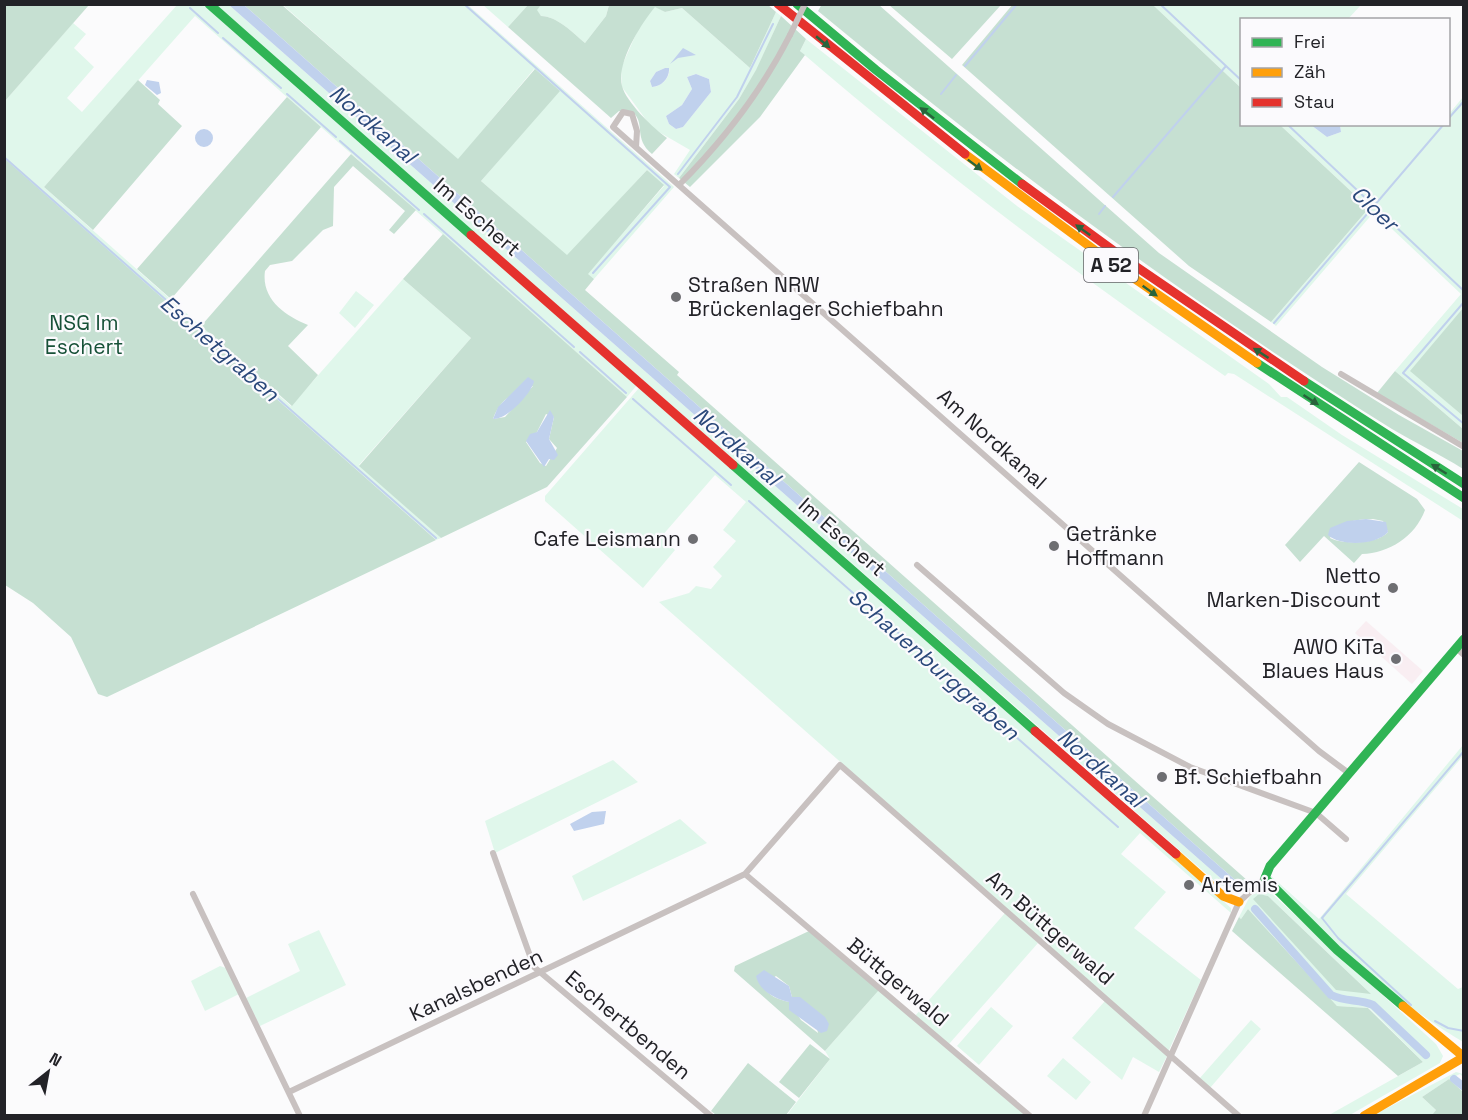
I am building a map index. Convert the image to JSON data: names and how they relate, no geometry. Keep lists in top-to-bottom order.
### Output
{
  "streets": {
    "main road": ["Im Eschert", "A 52"],
    "street": [
      "Am Nordkanal",
      "Am Büttgerwald",
      "Büttgerwald",
      "Kanalsbenden",
      "Eschertbenden"
    ]
  },
  "crossings": [
    ["Am Büttgerwald", "Kanalsbenden"],
    ["Büttgerwald", "Kanalsbenden"],
    ["Kanalsbenden", "Eschertbenden"]
  ],
  "water": [
    "Nordkanal",
    "Cloer",
    "Eschetgraben",
    "Schauenburggraben"
  ],
  "parks": ["NSG Im Eschert"],
  "places": [
    "Straßen NRW Brückenlager Schiefbahn",
    "Cafe Leismann",
    "Getränke Hoffmann",
    "Netto Marken-Discount",
    "AWO KiTa Blaues Haus",
    "Bf. Schiefbahn",
    "Artemis"
  ],
  "legend": ["Frei", "Zäh", "Stau"],
  "north": "top right"
}
